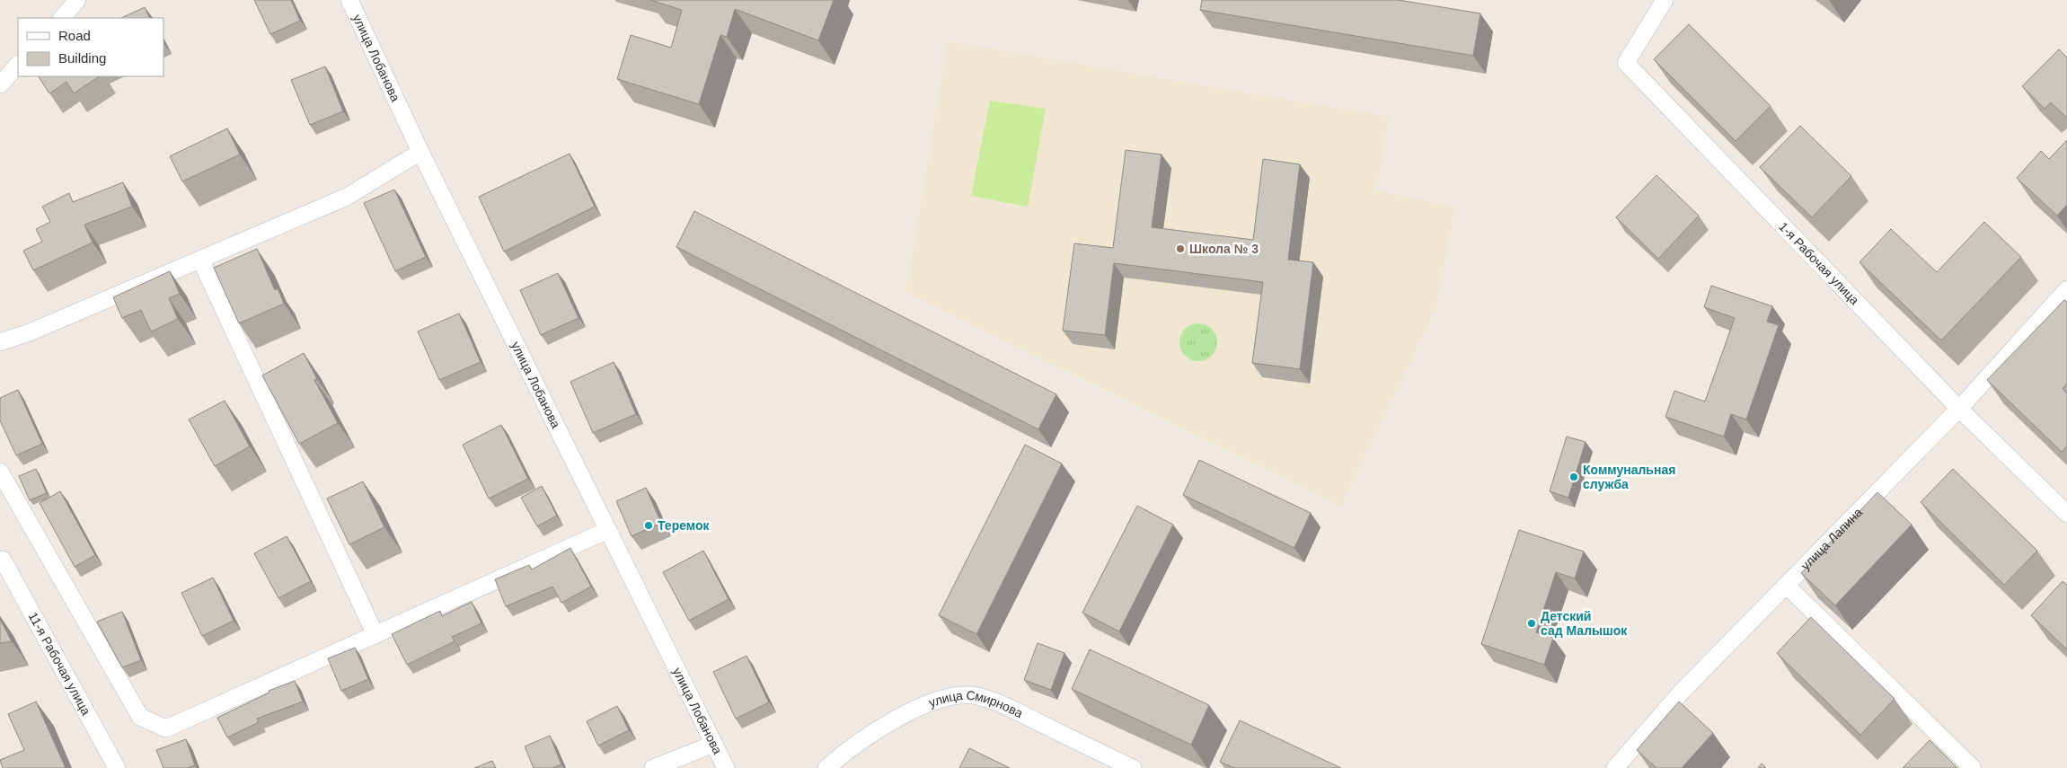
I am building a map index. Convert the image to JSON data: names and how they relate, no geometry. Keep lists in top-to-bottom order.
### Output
{
  "streets": {
    "street": [
      "улица Лобанова",
      "1-я Рабочая улица",
      "улица Лапина",
      "11-я Рабочая улица",
      "улица Смирнова"
    ]
  },
  "crossings": [
    ["1-я Рабочая улица", "улица Лапина"]
  ],
  "places": [
    "Школа № 3",
    "Коммунальная служба",
    "Теремок",
    "Детский сад Малышок"
  ],
  "legend": ["Road", "Building"]
}
